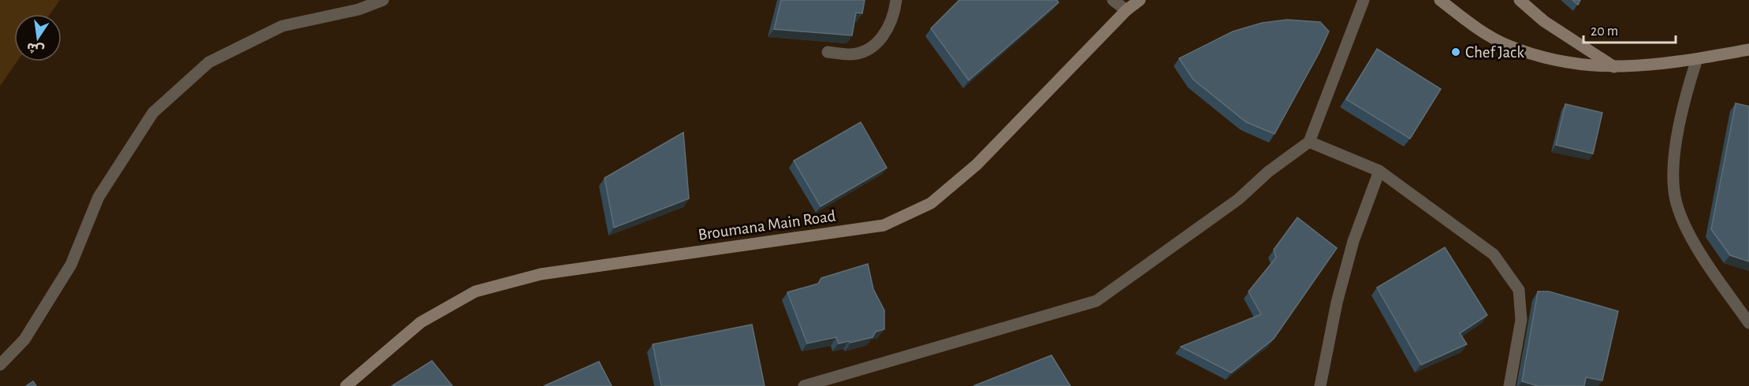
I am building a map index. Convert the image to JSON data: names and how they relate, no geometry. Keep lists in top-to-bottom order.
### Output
{
  "streets": {
    "main road": ["Broumana Main Road"]
  },
  "places": ["Chef Jack"],
  "scale_bar": "20 m",
  "north": "bottom"
}
